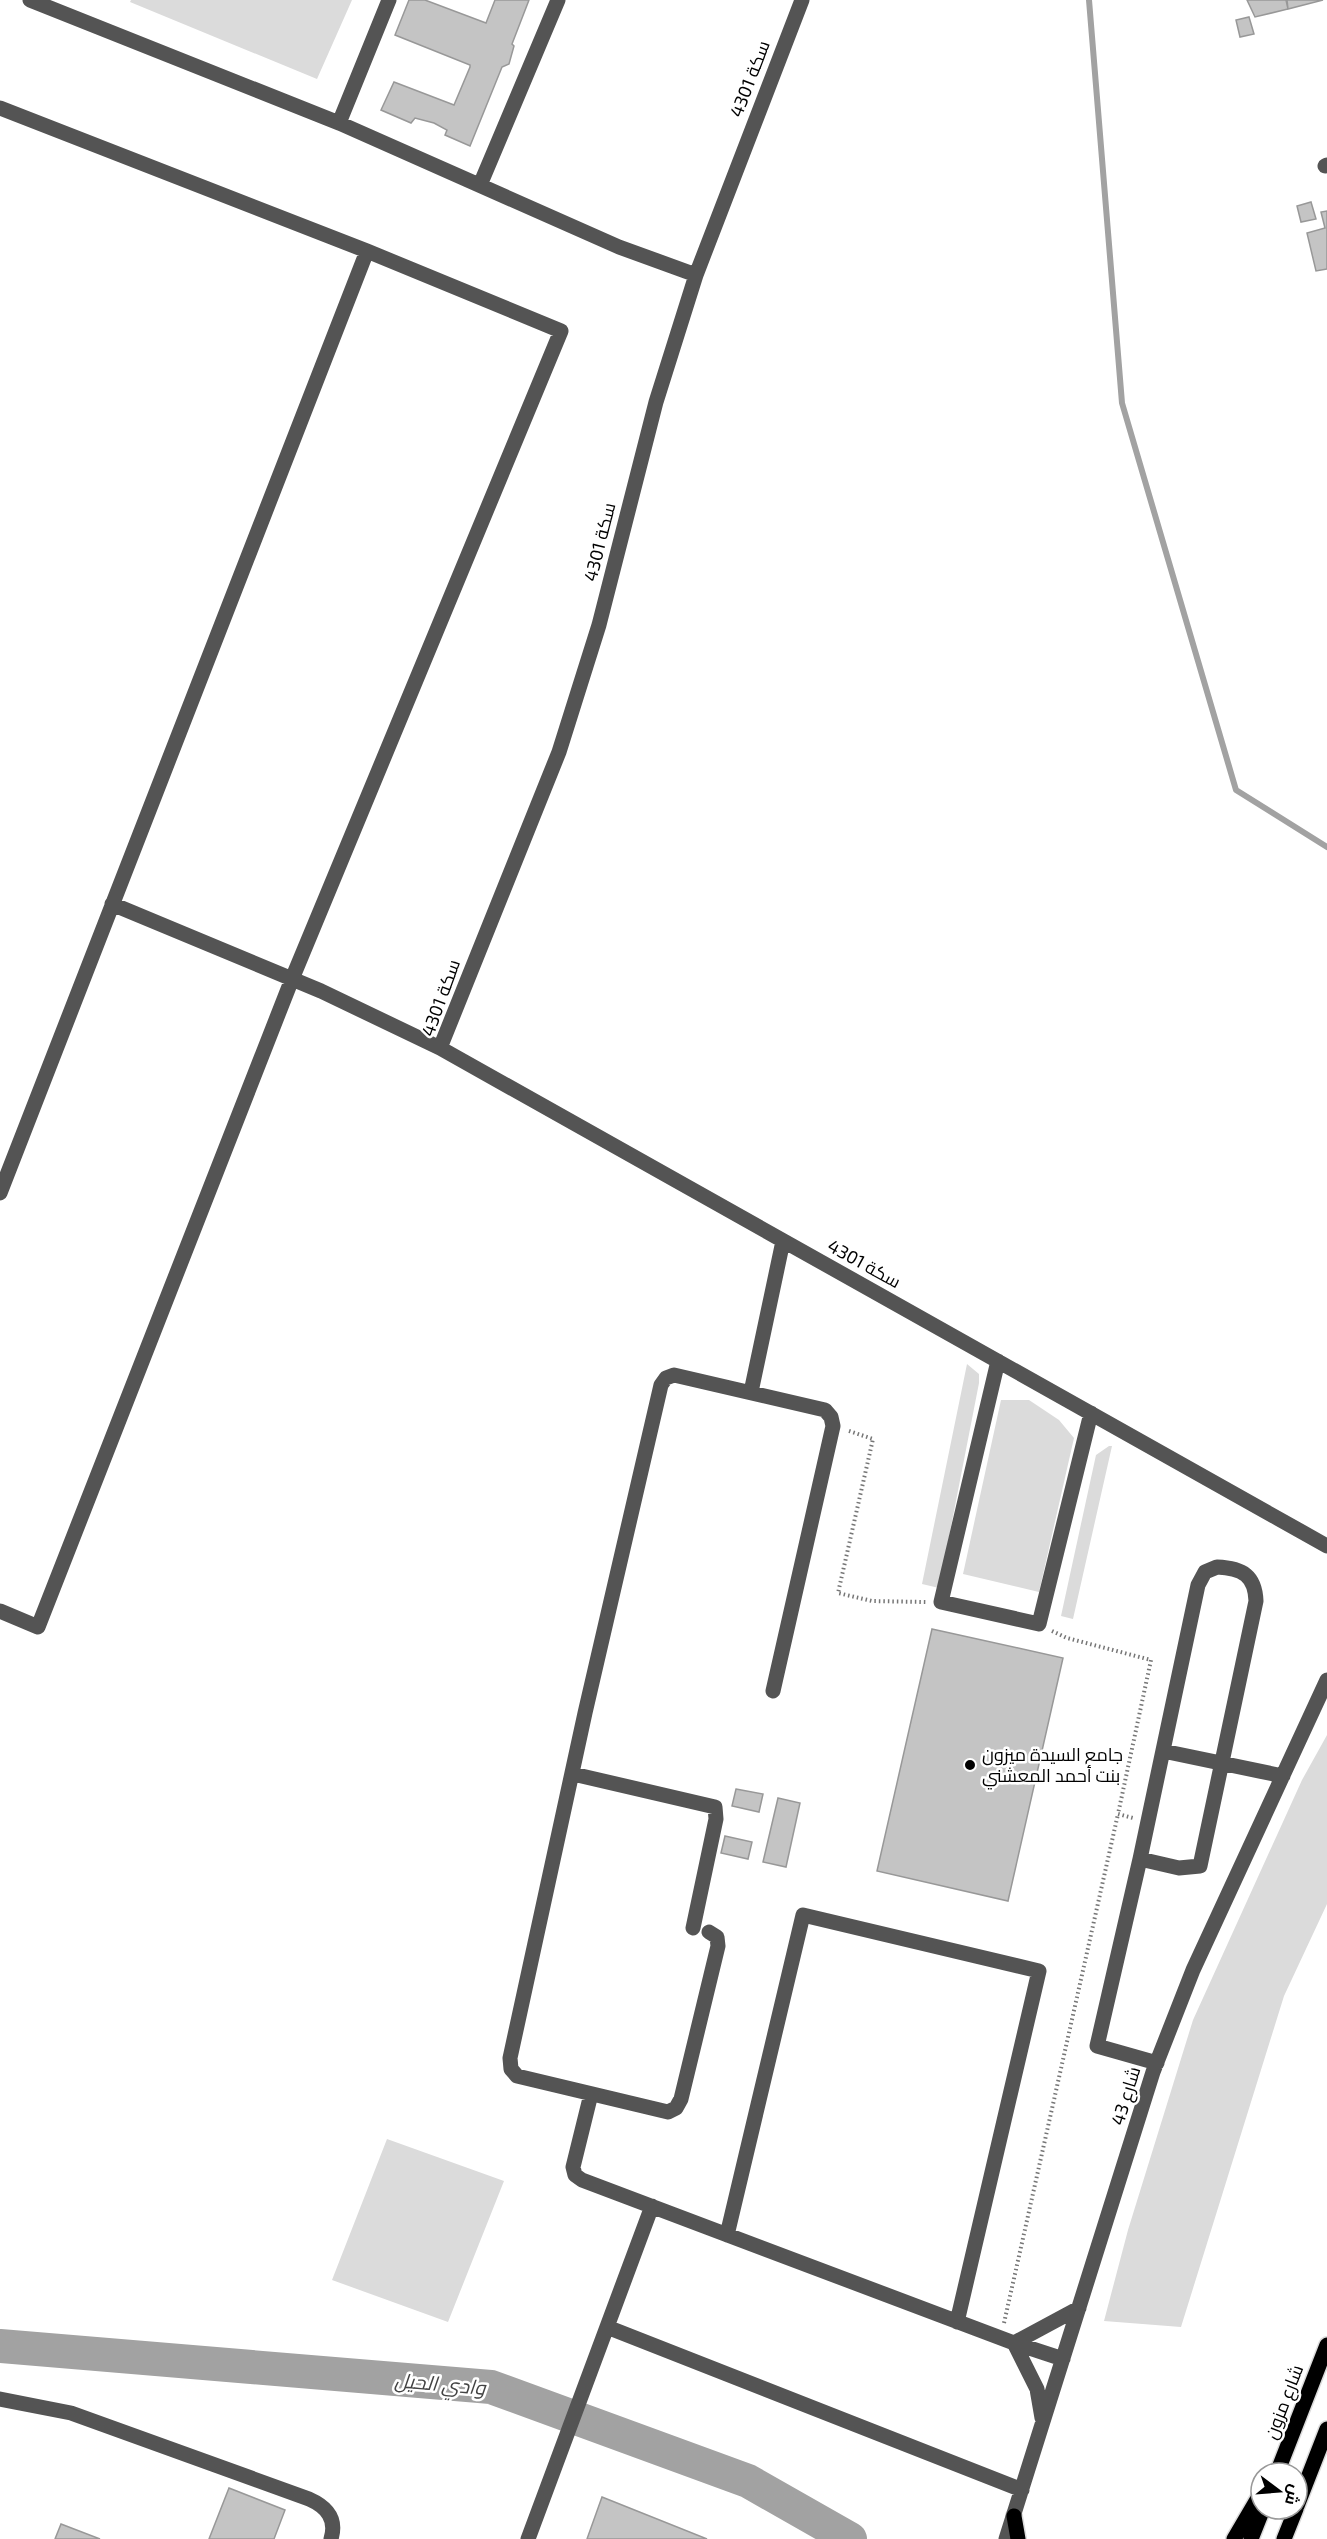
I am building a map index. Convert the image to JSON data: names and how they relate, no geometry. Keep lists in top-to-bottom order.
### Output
{
  "streets": {
    "main road": ["شارع مزون"],
    "street": ["سكة 4301", "شارع 43"]
  },
  "water": ["وادي الحيل"],
  "places": ["جامع السيدة ميزون بنت أحمد المعشني"],
  "north": "right"
}
